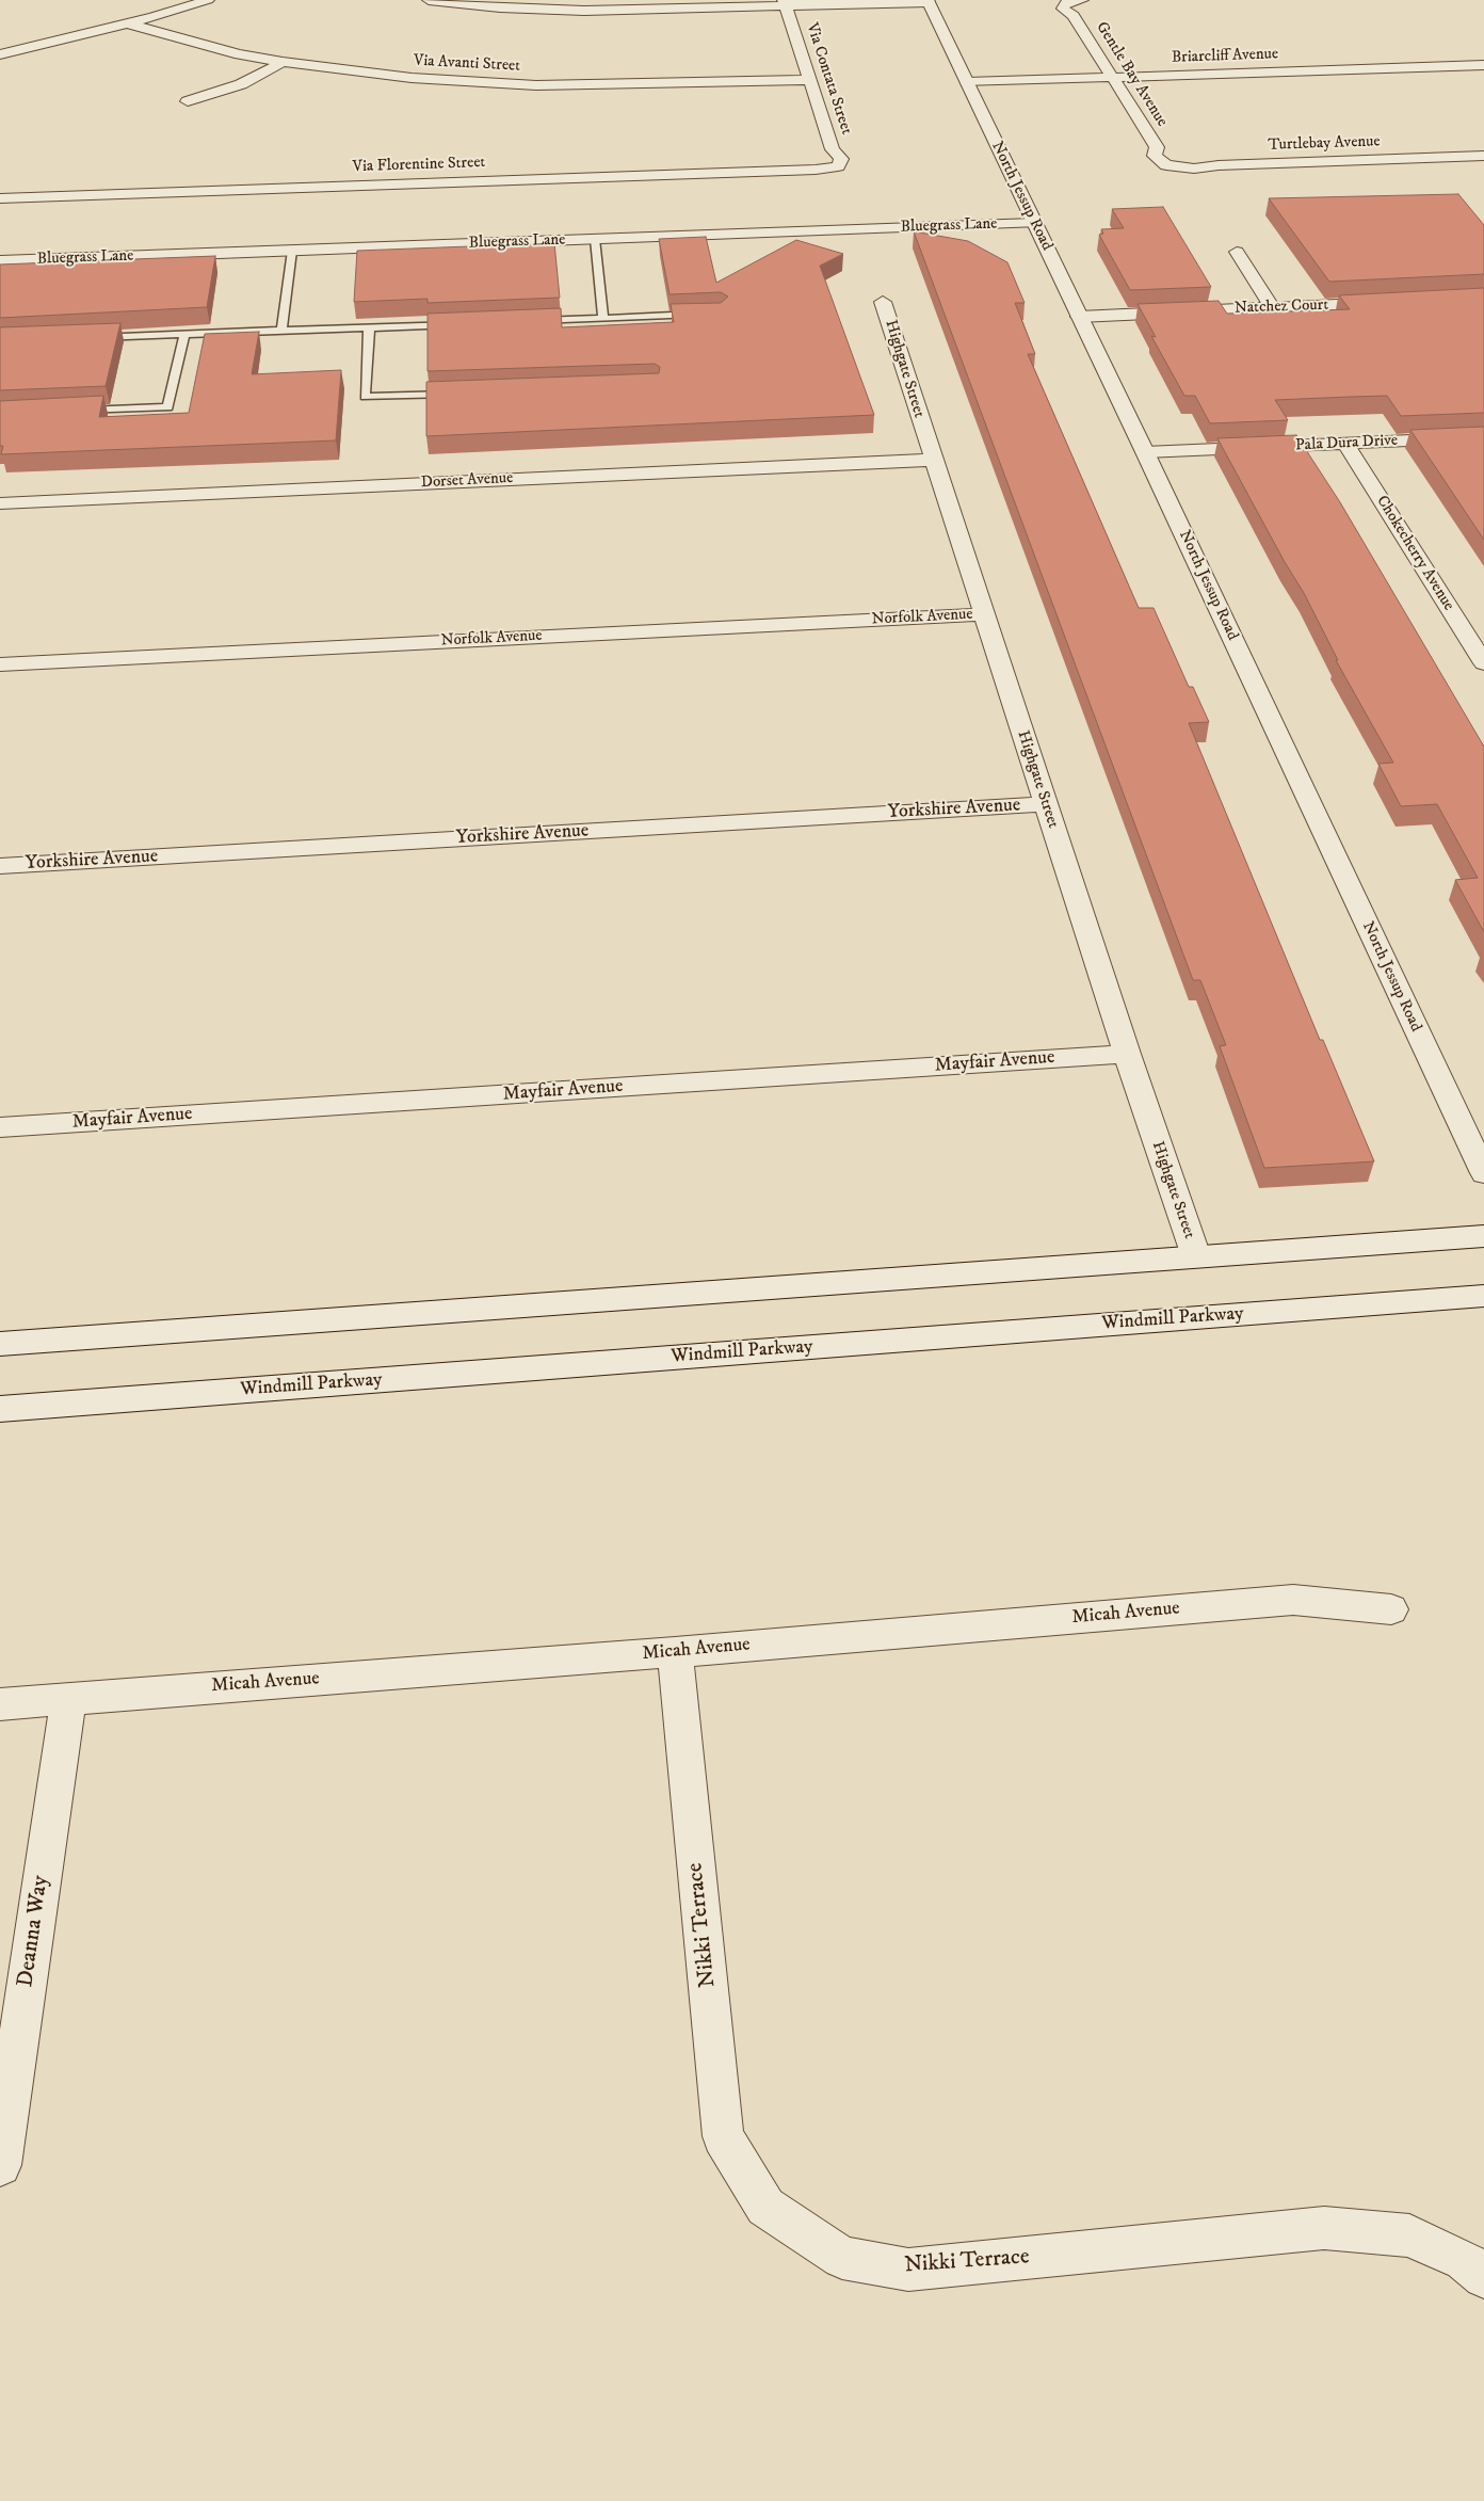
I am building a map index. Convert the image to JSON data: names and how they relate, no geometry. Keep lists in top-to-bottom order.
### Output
{
  "streets": {
    "street": [
      "Briarcliff Avenue",
      "Via Avanti Street",
      "Gentle Bay Avenue",
      "Via Contata Street",
      "Turtlebay Avenue",
      "Via Florentine Street",
      "North Jessup Road",
      "Bluegrass Lane",
      "Natchez Court",
      "Highgate Street",
      "Pala Dura Drive",
      "Dorset Avenue",
      "Chokecherry Avenue",
      "Norfolk Avenue",
      "Yorkshire Avenue",
      "Mayfair Avenue",
      "Windmill Parkway",
      "Micah Avenue",
      "Nikki Terrace",
      "Deanna Way"
    ]
  },
  "crossings": [
    ["Briarcliff Avenue", "Gentle Bay Avenue"],
    ["Briarcliff Avenue", "North Jessup Road"],
    ["Via Avanti Street", "Via Contata Street"],
    ["Gentle Bay Avenue", "Turtlebay Avenue"],
    ["Via Contata Street", "Via Florentine Street"],
    ["North Jessup Road", "Bluegrass Lane"],
    ["North Jessup Road", "Natchez Court"],
    ["North Jessup Road", "Pala Dura Drive"],
    ["Highgate Street", "Dorset Avenue"],
    ["Highgate Street", "Norfolk Avenue"],
    ["Highgate Street", "Yorkshire Avenue"],
    ["Highgate Street", "Mayfair Avenue"],
    ["Pala Dura Drive", "Chokecherry Avenue"],
    ["Micah Avenue", "Nikki Terrace"],
    ["Micah Avenue", "Deanna Way"]
  ]
}
